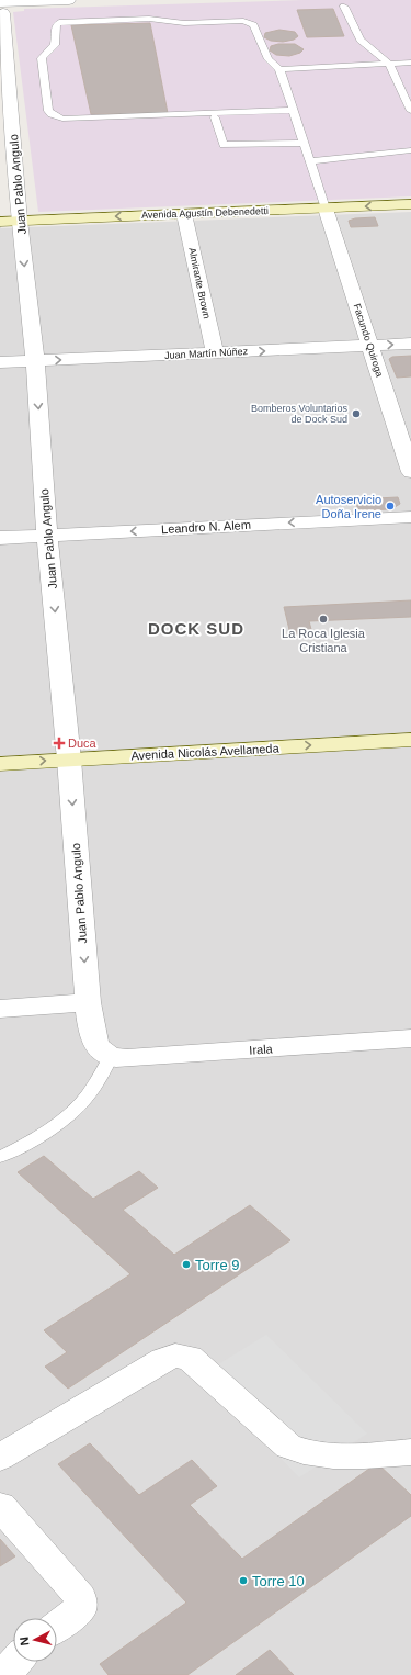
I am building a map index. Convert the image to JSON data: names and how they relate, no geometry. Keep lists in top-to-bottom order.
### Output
{
  "streets": {
    "main road": ["Avenida Agustín Debenedetti", "Avenida Nicolás Avellaneda"],
    "street": [
      "Juan Pablo Angulo",
      "Almirante Brown",
      "Facundo Quiroga",
      "Juan Martín Núñez",
      "Leandro N. Alem",
      "Irala"
    ]
  },
  "crossings": [
    ["Juan Pablo Angulo", "Avenida Agustín Debenedetti"],
    ["Juan Pablo Angulo", "Juan Martín Núñez"],
    ["Juan Pablo Angulo", "Leandro N. Alem"],
    ["Juan Pablo Angulo", "Avenida Nicolás Avellaneda"],
    ["Juan Pablo Angulo", "Irala"],
    ["Avenida Agustín Debenedetti", "Almirante Brown"],
    ["Avenida Agustín Debenedetti", "Facundo Quiroga"],
    ["Almirante Brown", "Juan Martín Núñez"],
    ["Facundo Quiroga", "Juan Martín Núñez"]
  ],
  "one_way": [
    "Juan Pablo Angulo",
    "Avenida Agustín Debenedetti",
    "Juan Martín Núñez",
    "Leandro N. Alem",
    "Avenida Nicolás Avellaneda"
  ],
  "districts": ["DOCK SUD"],
  "places": {
    "other": [
      "Bomberos Voluntarios de Dock Sud",
      "Autoservicio Doña Irene",
      "La Roca Iglesia Cristiana",
      "Torre 9",
      "Torre 10"
    ],
    "health": ["Duca"]
  },
  "north": "left"
}
